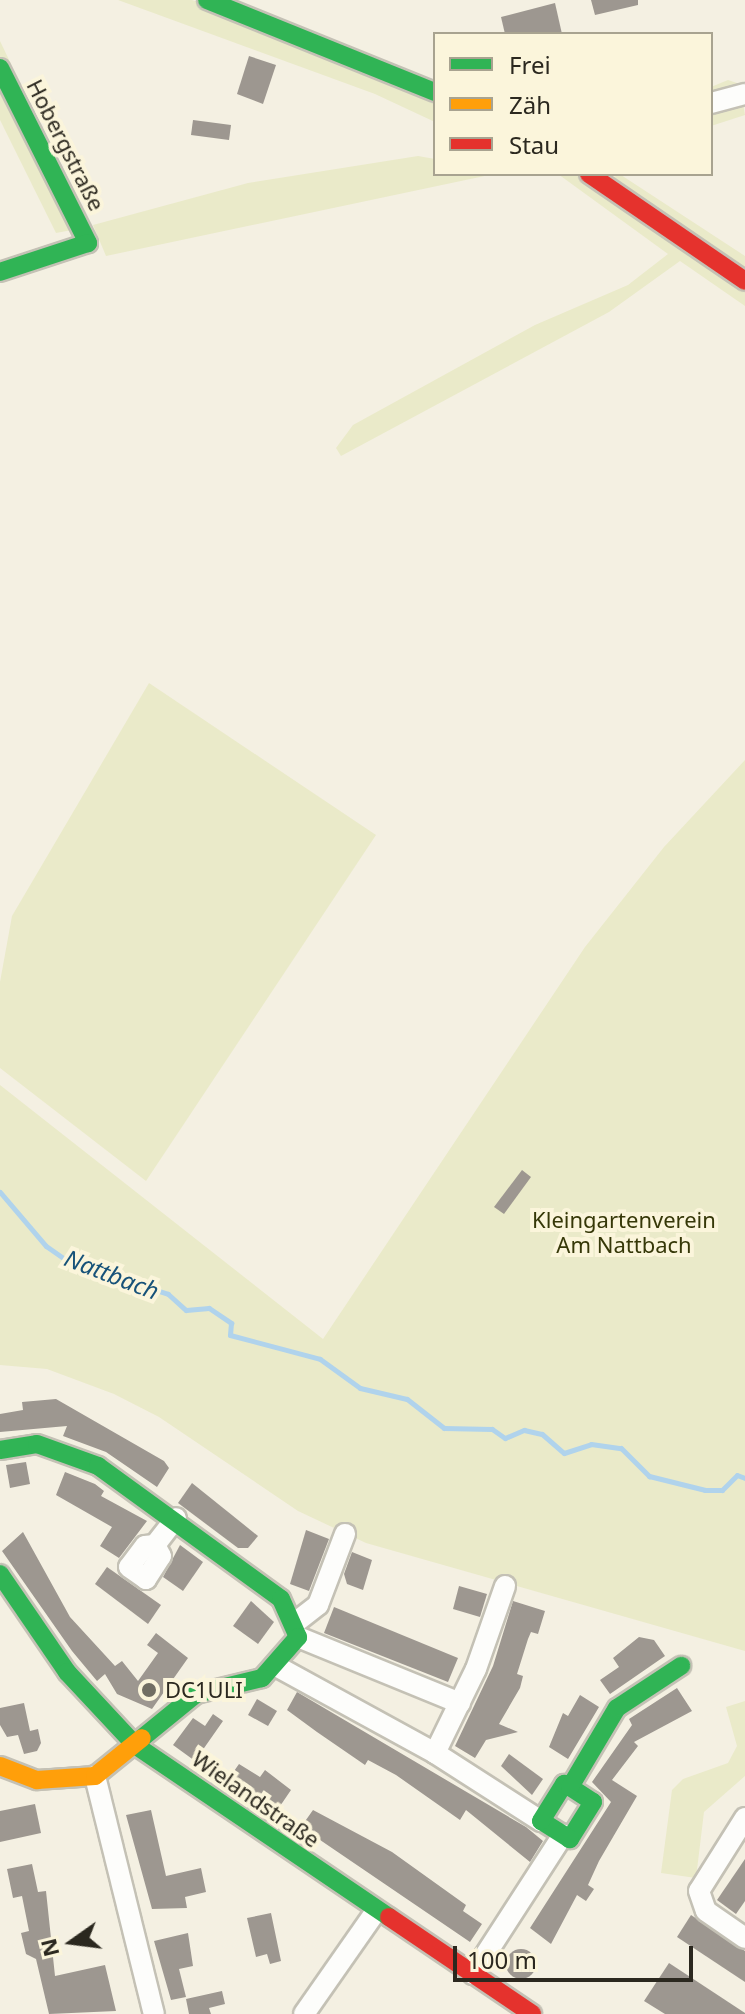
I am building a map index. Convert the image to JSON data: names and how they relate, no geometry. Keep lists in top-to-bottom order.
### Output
{
  "streets": {
    "street": ["Hobergstraße", "Wielandstraße"]
  },
  "water": ["Nattbach"],
  "parks": ["Kleingartenverein Am Nattbach"],
  "places": ["DC1ULI"],
  "legend": ["Frei", "Zäh", "Stau"],
  "scale_bar": "100 m",
  "north": "left"
}
